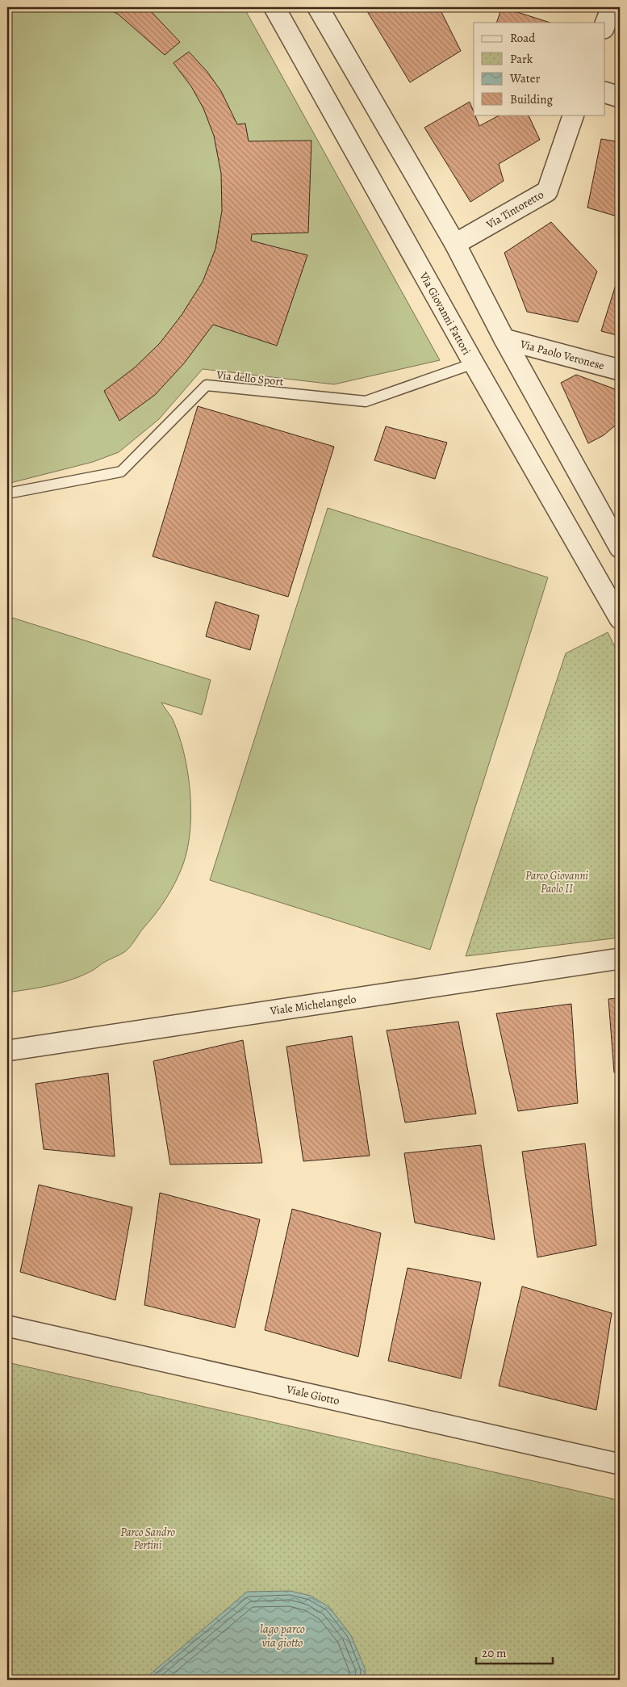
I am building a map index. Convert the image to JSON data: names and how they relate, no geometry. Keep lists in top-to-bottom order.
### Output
{
  "streets": {
    "street": [
      "Via Tintoretto",
      "Via Giovanni Fattori",
      "Via Paolo Veronese",
      "Viale Michelangelo",
      "Viale Giotto"
    ],
    "lane": ["Via dello Sport"]
  },
  "crossings": [
    ["Via Giovanni Fattori", "Via dello Sport"]
  ],
  "water": ["lago parco via giotto"],
  "parks": ["Parco Giovanni Paolo II", "Parco Sandro Pertini"],
  "legend": [
    "Road",
    "Park",
    "Water",
    "Building"
  ],
  "scale_bar": "20 m"
}
